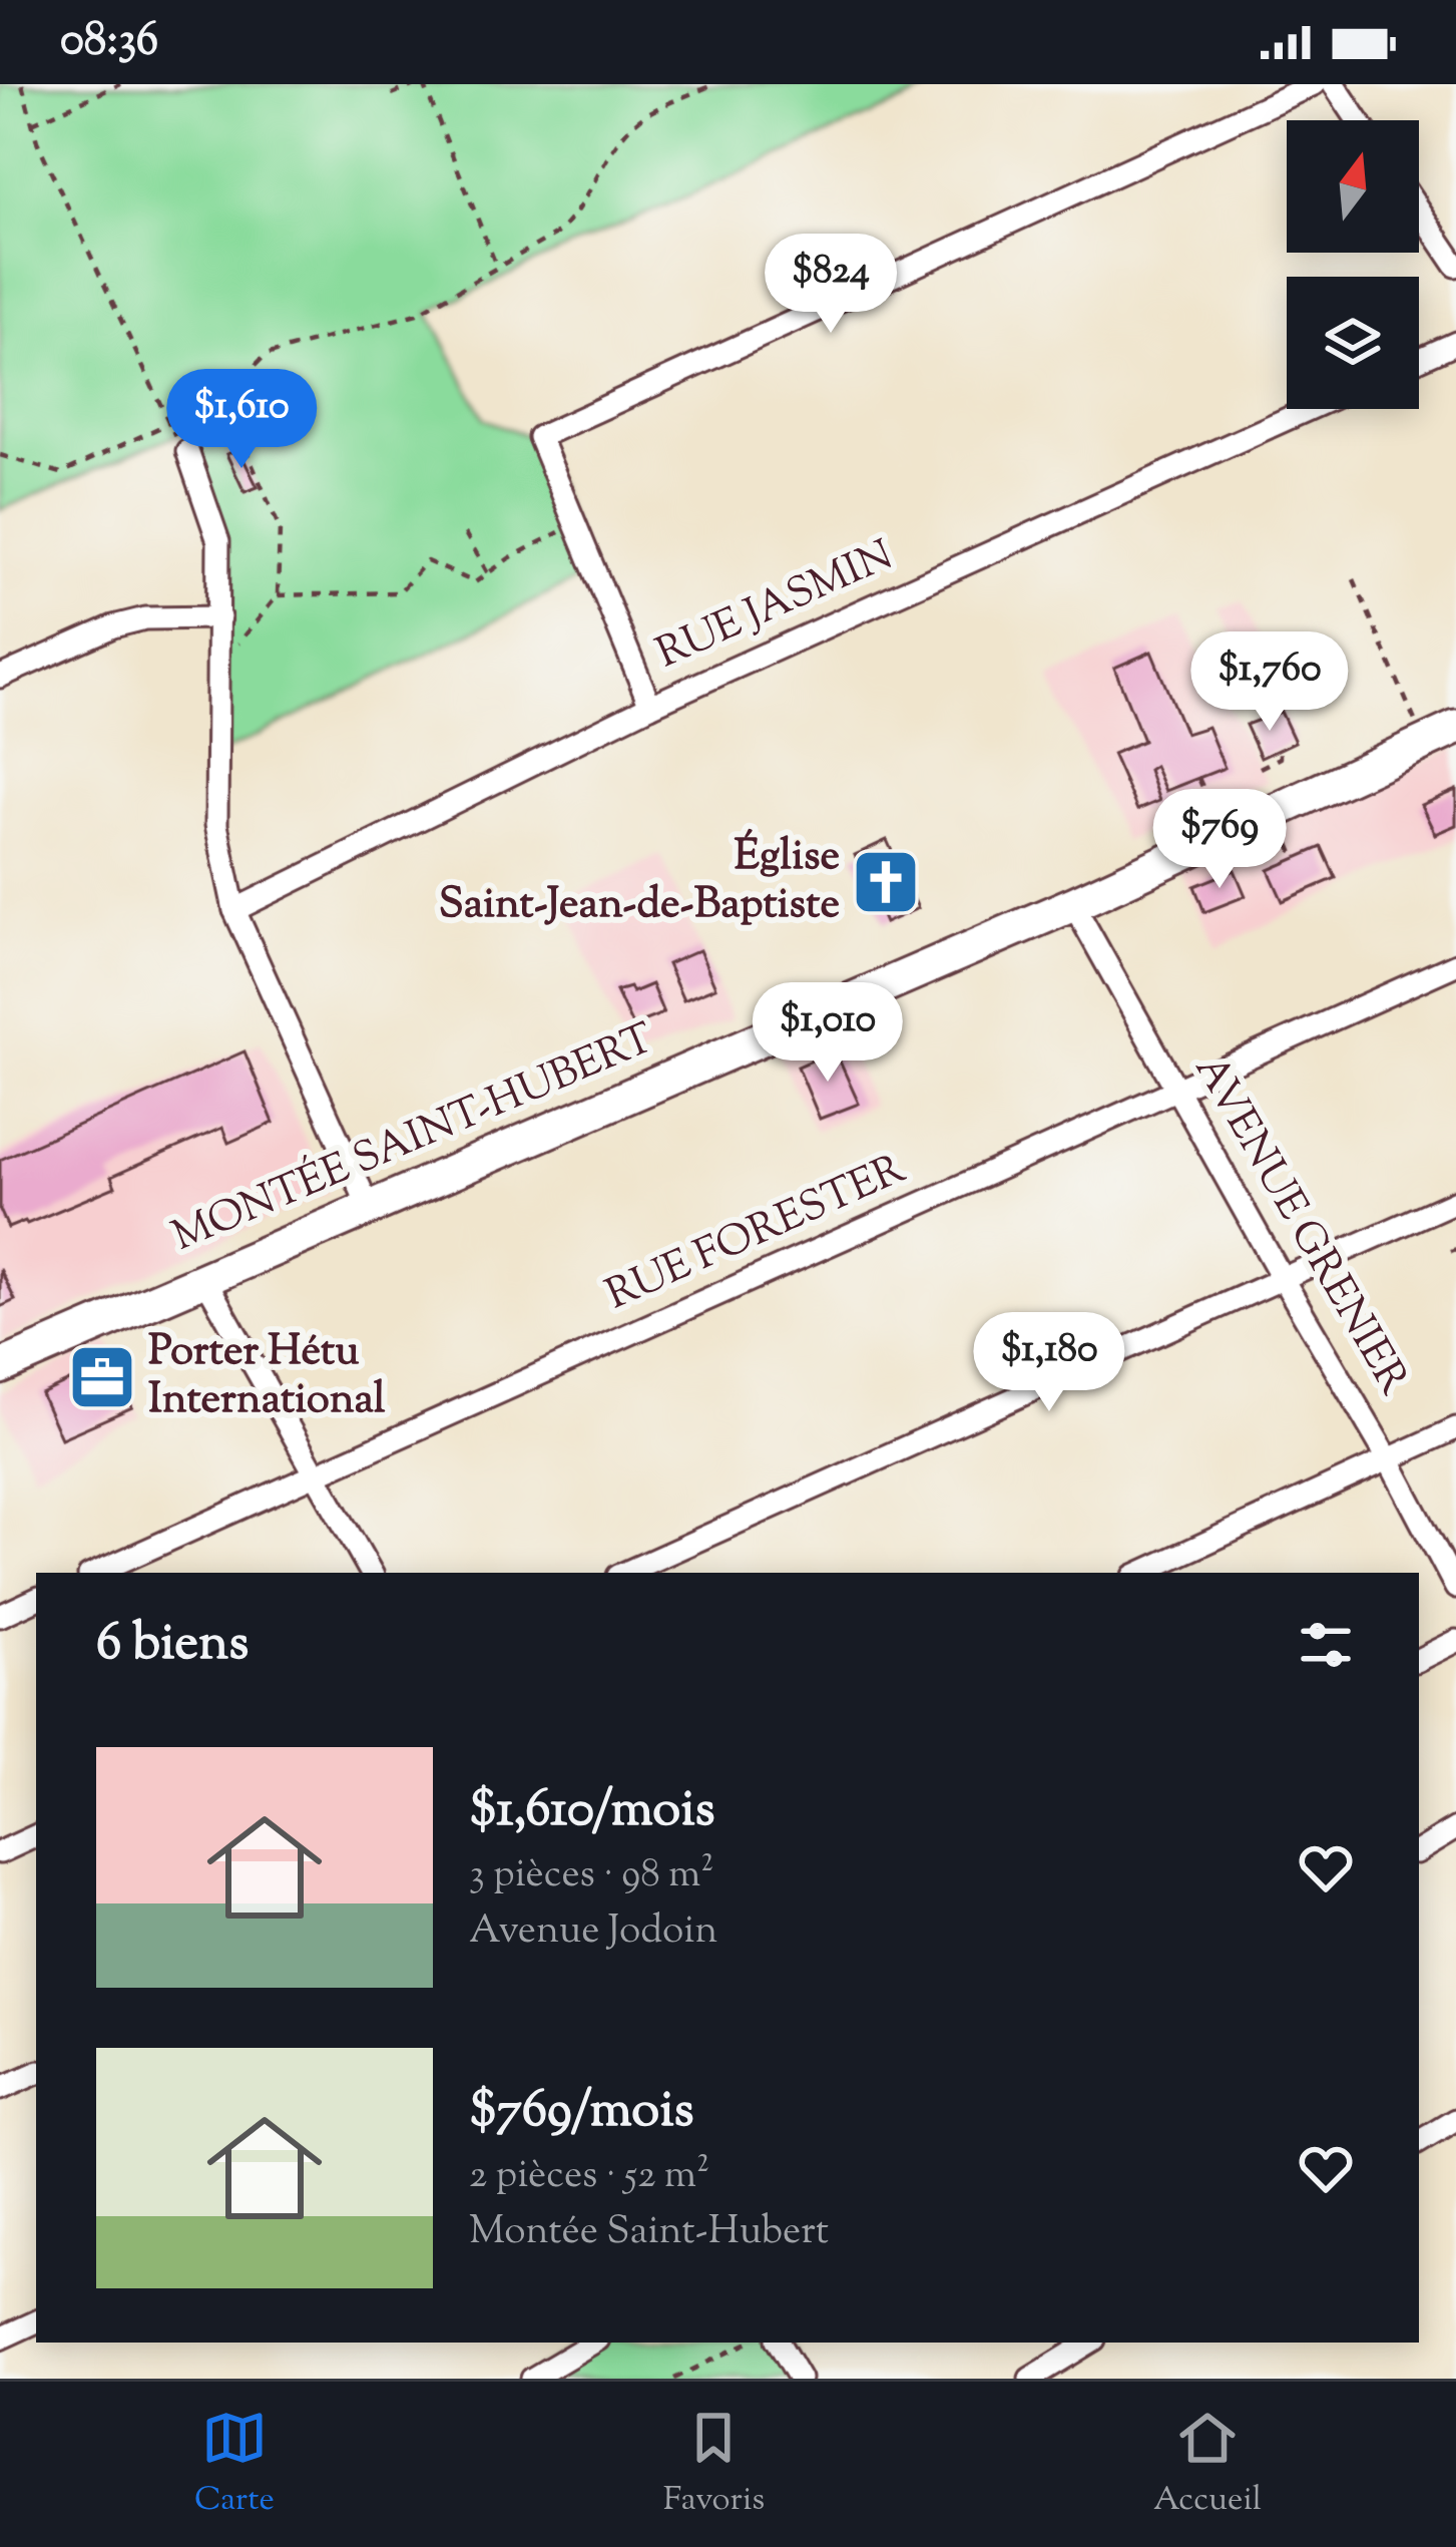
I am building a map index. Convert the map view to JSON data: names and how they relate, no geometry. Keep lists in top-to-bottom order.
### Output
{
  "streets": {
    "street": [
      "RUE JASMIN",
      "MONTÉE SAINT-HUBERT",
      "AVENUE GRENIER",
      "RUE FORESTER"
    ]
  },
  "crossings": [
    ["MONTÉE SAINT-HUBERT", "AVENUE GRENIER"],
    ["AVENUE GRENIER", "RUE FORESTER"]
  ],
  "places": {
    "church": ["Église Saint-Jean-de-Baptiste"],
    "office": ["Porter Hétu International"]
  },
  "north": "top",
  "page": {
    "status": "08:36",
    "price": [
      "$824",
      "$1,610",
      "$1,760",
      "$769",
      "$1,010",
      "$1,180"
    ],
    "heading": "6 biens",
    "list": [
      {
        "name": "$1,610/mois",
        "note": "3 pièces · 98 m² · Avenue Jodoin"
      },
      {
        "name": "$769/mois",
        "note": "2 pièces · 52 m² · Montée Saint-Hubert"
      }
    ],
    "tabs": ["Carte", "Favoris", "Accueil"]
  }
}
